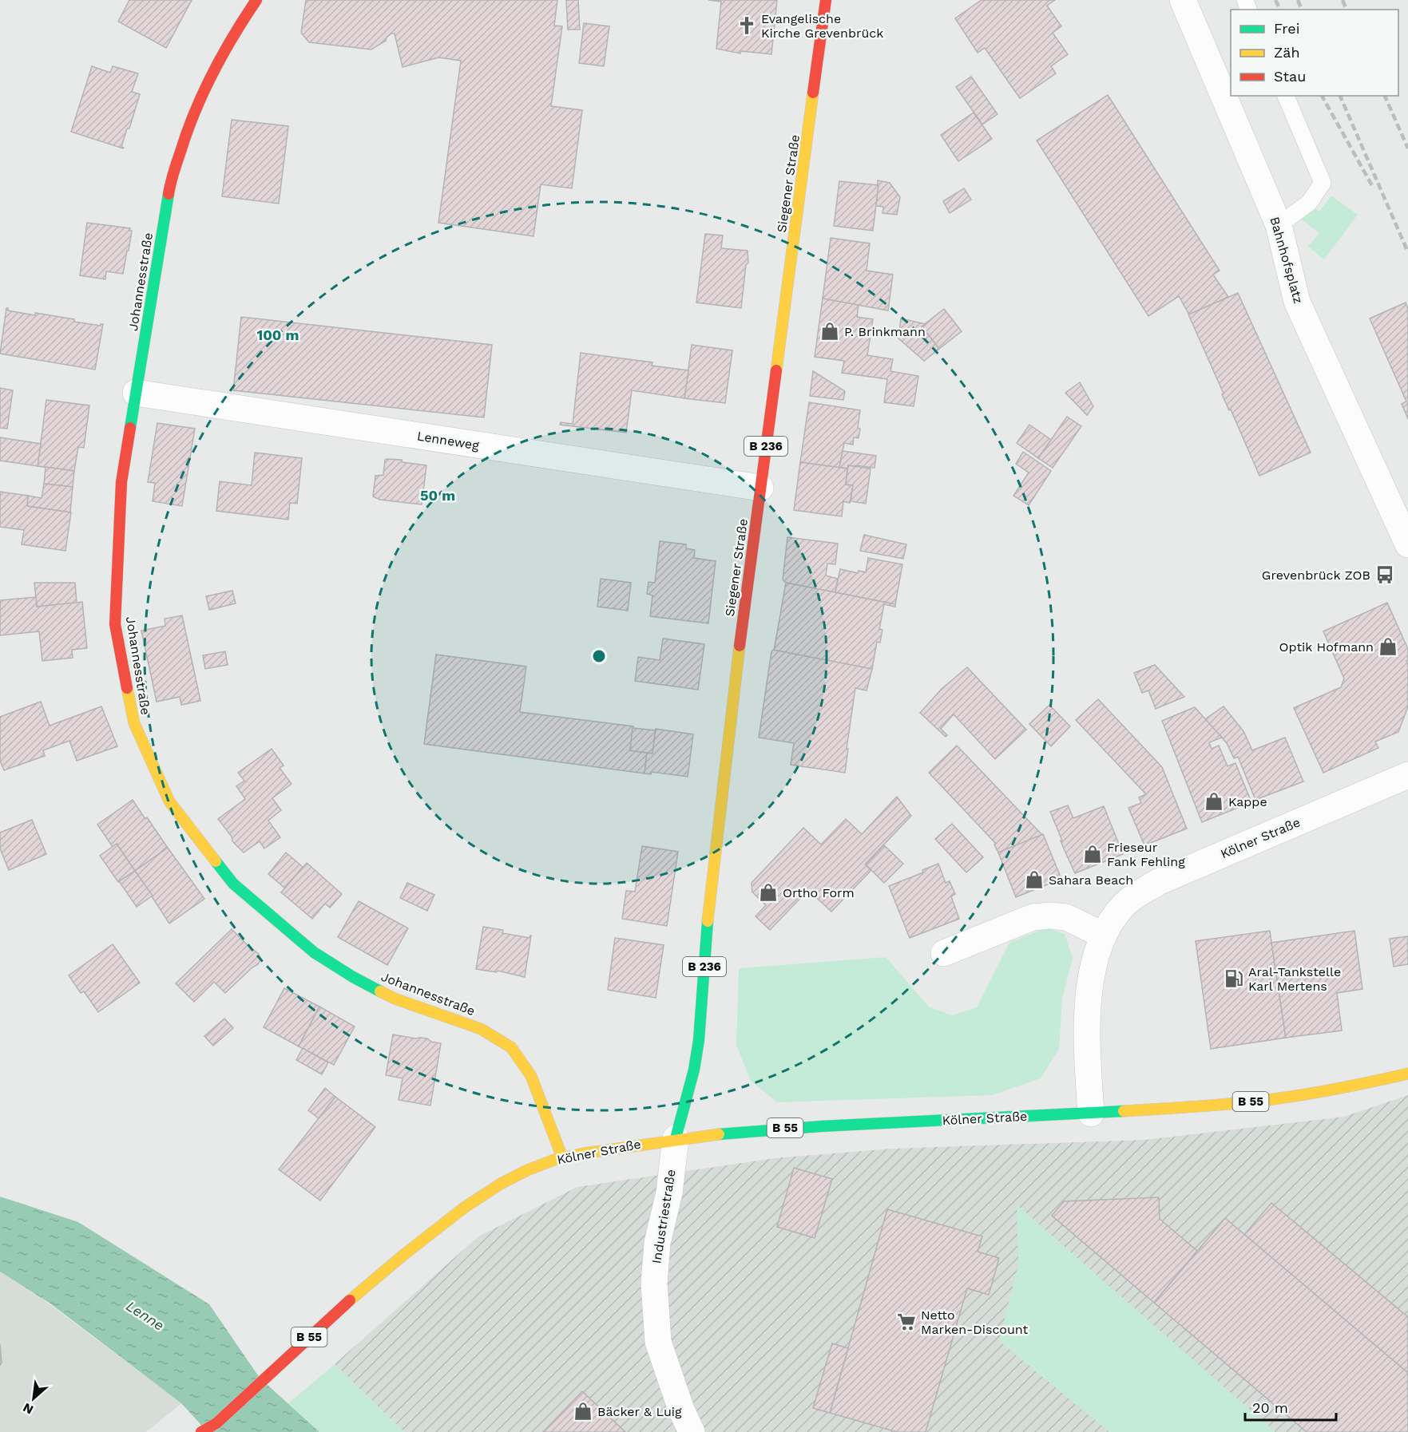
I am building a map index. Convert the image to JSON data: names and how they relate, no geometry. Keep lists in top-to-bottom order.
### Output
{
  "streets": {
    "main road": [
      "Siegener Straße",
      "Johannesstraße",
      "B 236",
      "Kölner Straße",
      "B 55"
    ],
    "street": ["Bahnhofsplatz", "Lenneweg", "Industriestraße"]
  },
  "crossings": [
    ["Siegener Straße", "Lenneweg"],
    ["Siegener Straße", "Kölner Straße"],
    ["Siegener Straße", "Industriestraße"],
    ["Johannesstraße", "Lenneweg"],
    ["Johannesstraße", "Kölner Straße"],
    ["Kölner Straße", "Industriestraße"]
  ],
  "water": ["Lenne"],
  "places": {
    "church": ["Evangelische Kirche Grevenbrück"],
    "shop": [
      "P. Brinkmann",
      "Optik Hofmann",
      "Kappe",
      "Frieseur Fank Fehling",
      "Sahara Beach",
      "Ortho Form",
      "Bäcker & Luig"
    ],
    "bus stop": ["Grevenbrück ZOB"],
    "fuel station": ["Aral-Tankstelle Karl Mertens"],
    "supermarket": ["Netto Marken-Discount"]
  },
  "legend": ["Frei", "Zäh", "Stau"],
  "scale_bar": "20 m",
  "north": "bottom left",
  "rings": ["100 m", "50 m"]
}
